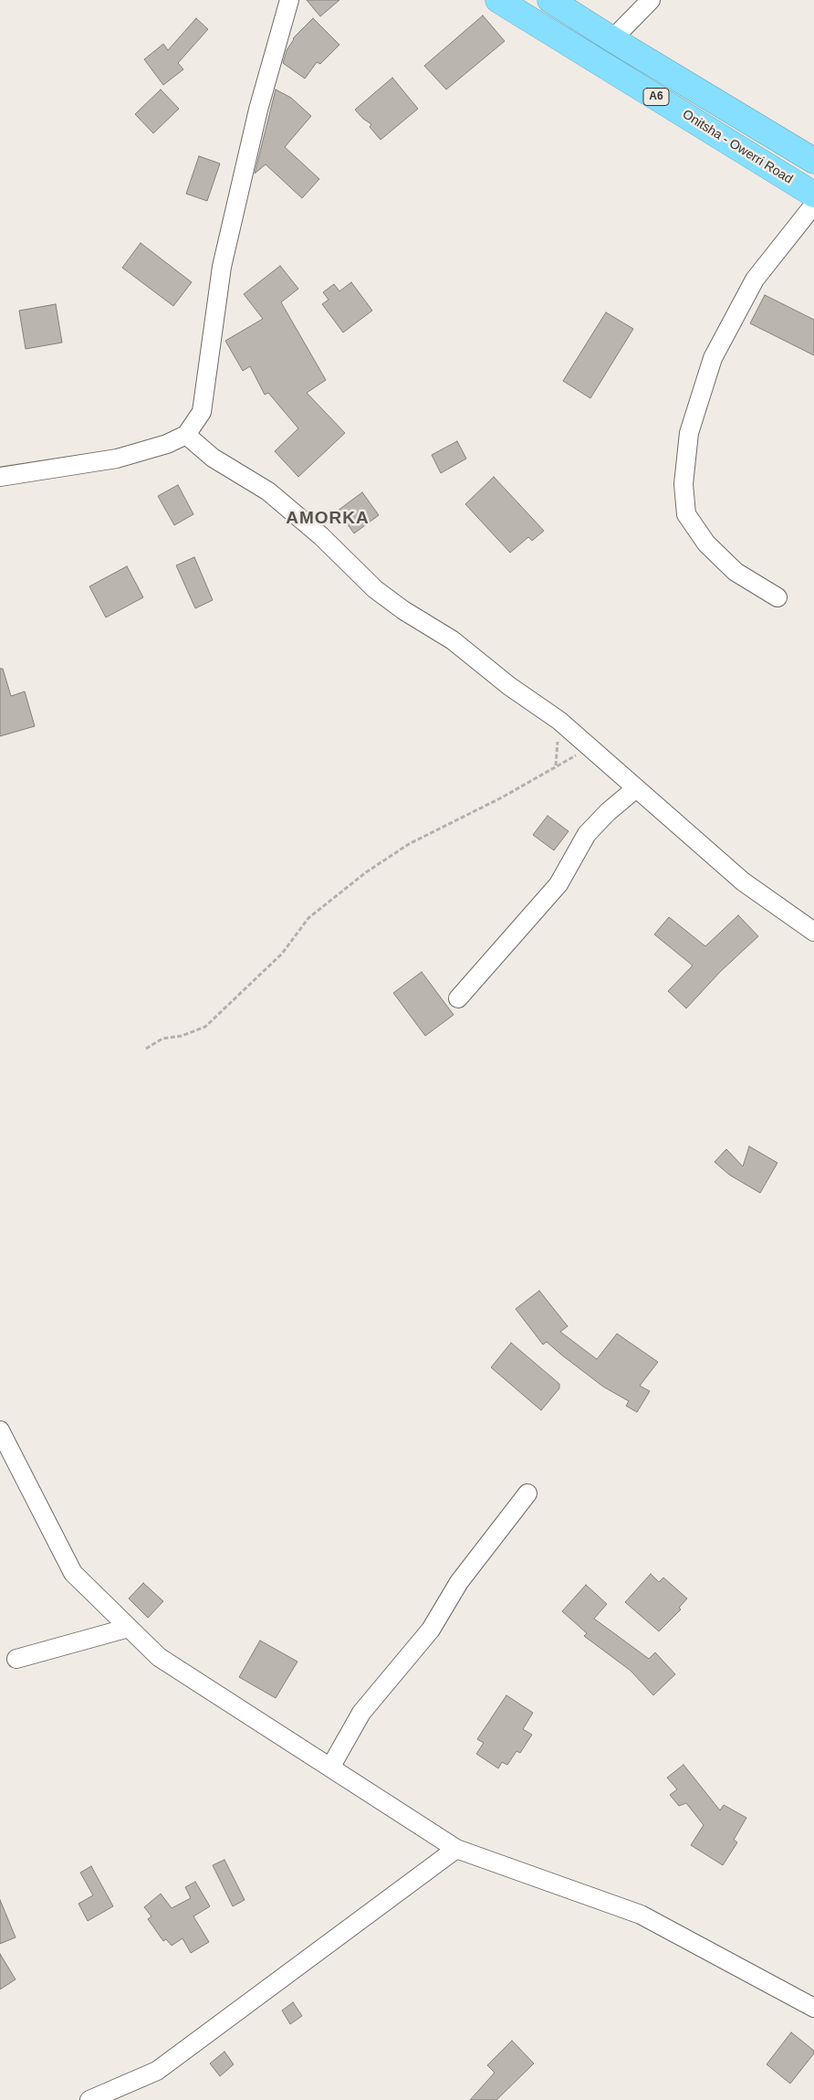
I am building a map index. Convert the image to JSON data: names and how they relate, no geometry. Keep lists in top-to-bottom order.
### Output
{
  "streets": {
    "highway": ["A6", "Onitsha - Owerri Road"]
  },
  "districts": ["AMORKA"]
}
